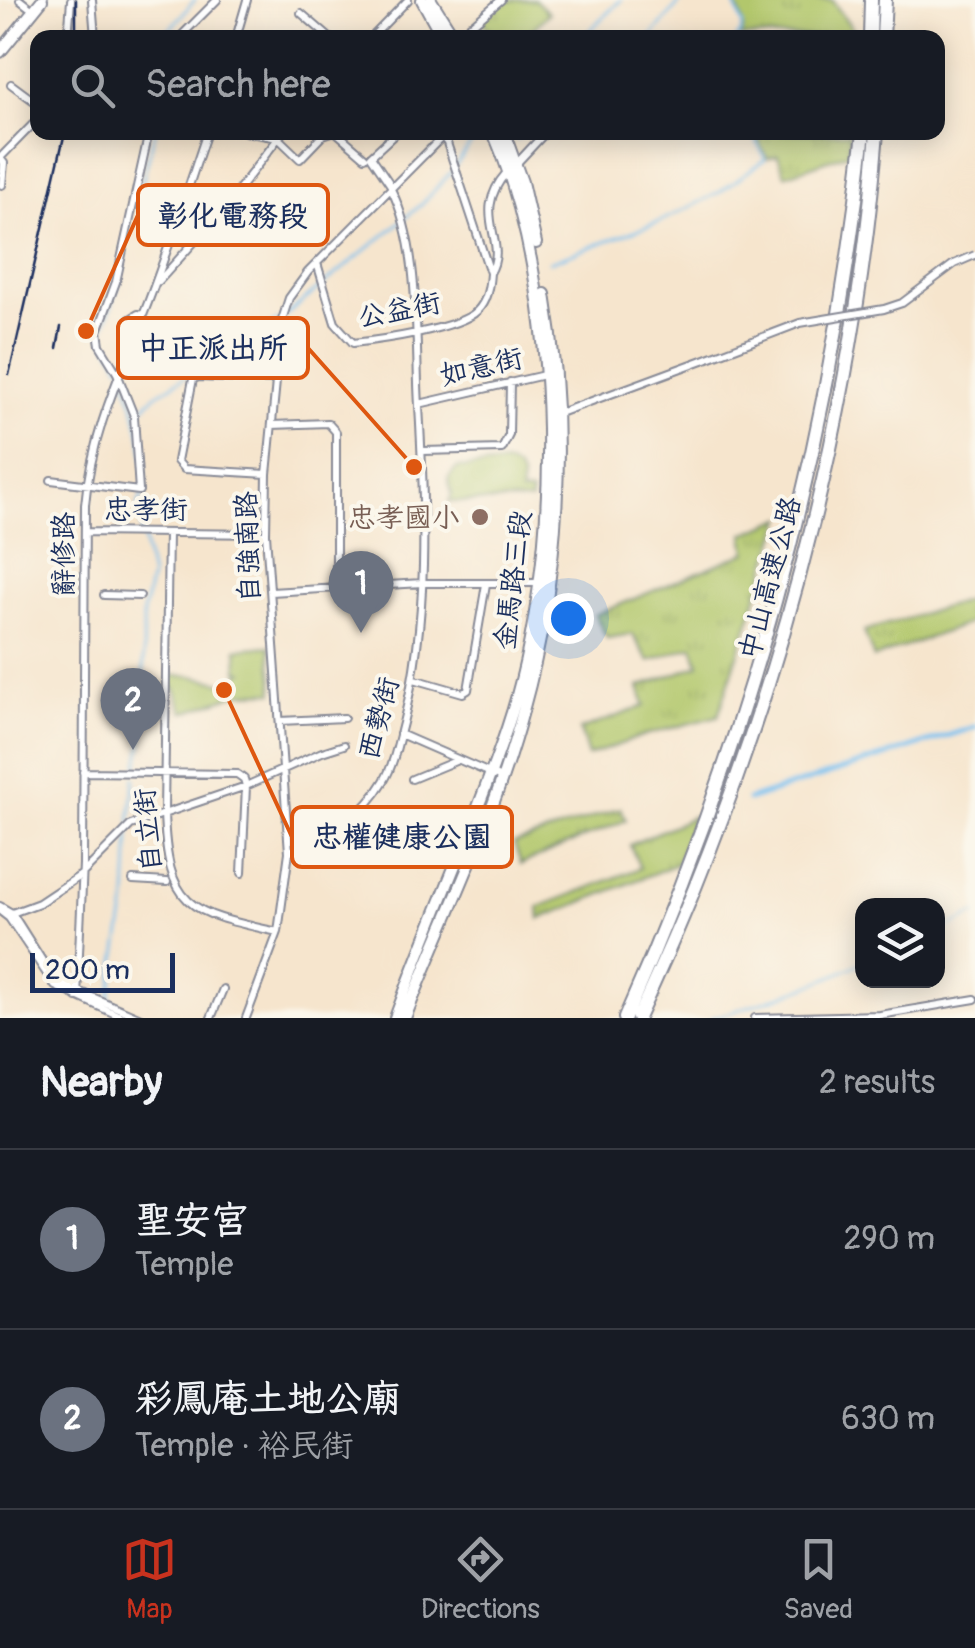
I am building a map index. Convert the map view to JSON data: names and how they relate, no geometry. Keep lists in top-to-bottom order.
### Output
{
  "streets": {
    "highway": ["中山高速公路"],
    "main road": ["金馬路三段"],
    "street": [
      "公益街",
      "如意街",
      "忠孝街",
      "自強南路",
      "辭修路",
      "西勢街",
      "自立街"
    ]
  },
  "crossings": [
    ["公益街", "自強南路"],
    ["公益街", "西勢街"],
    ["如意街", "金馬路三段"],
    ["如意街", "西勢街"],
    ["忠孝街", "自強南路"],
    ["忠孝街", "辭修路"],
    ["忠孝街", "自立街"],
    ["自強南路", "西勢街"],
    ["自強南路", "自立街"]
  ],
  "places": [
    "彰化電務段",
    "中正派出所",
    "忠孝國小",
    "忠權健康公園"
  ],
  "scale_bar": "200 m",
  "page": {
    "search": "Search here",
    "pins": ["1", "2"],
    "scale": "200 m",
    "heading": ["Nearby", "2 results"],
    "list": [
      {
        "mark": "1",
        "name": "聖安宮",
        "note": "Temple",
        "value": "290 m"
      },
      {
        "mark": "2",
        "name": "彩鳳庵土地公廟",
        "note": "Temple · 裕民街",
        "value": "630 m"
      }
    ],
    "nav": ["Map", "Directions", "Saved"]
  }
}
